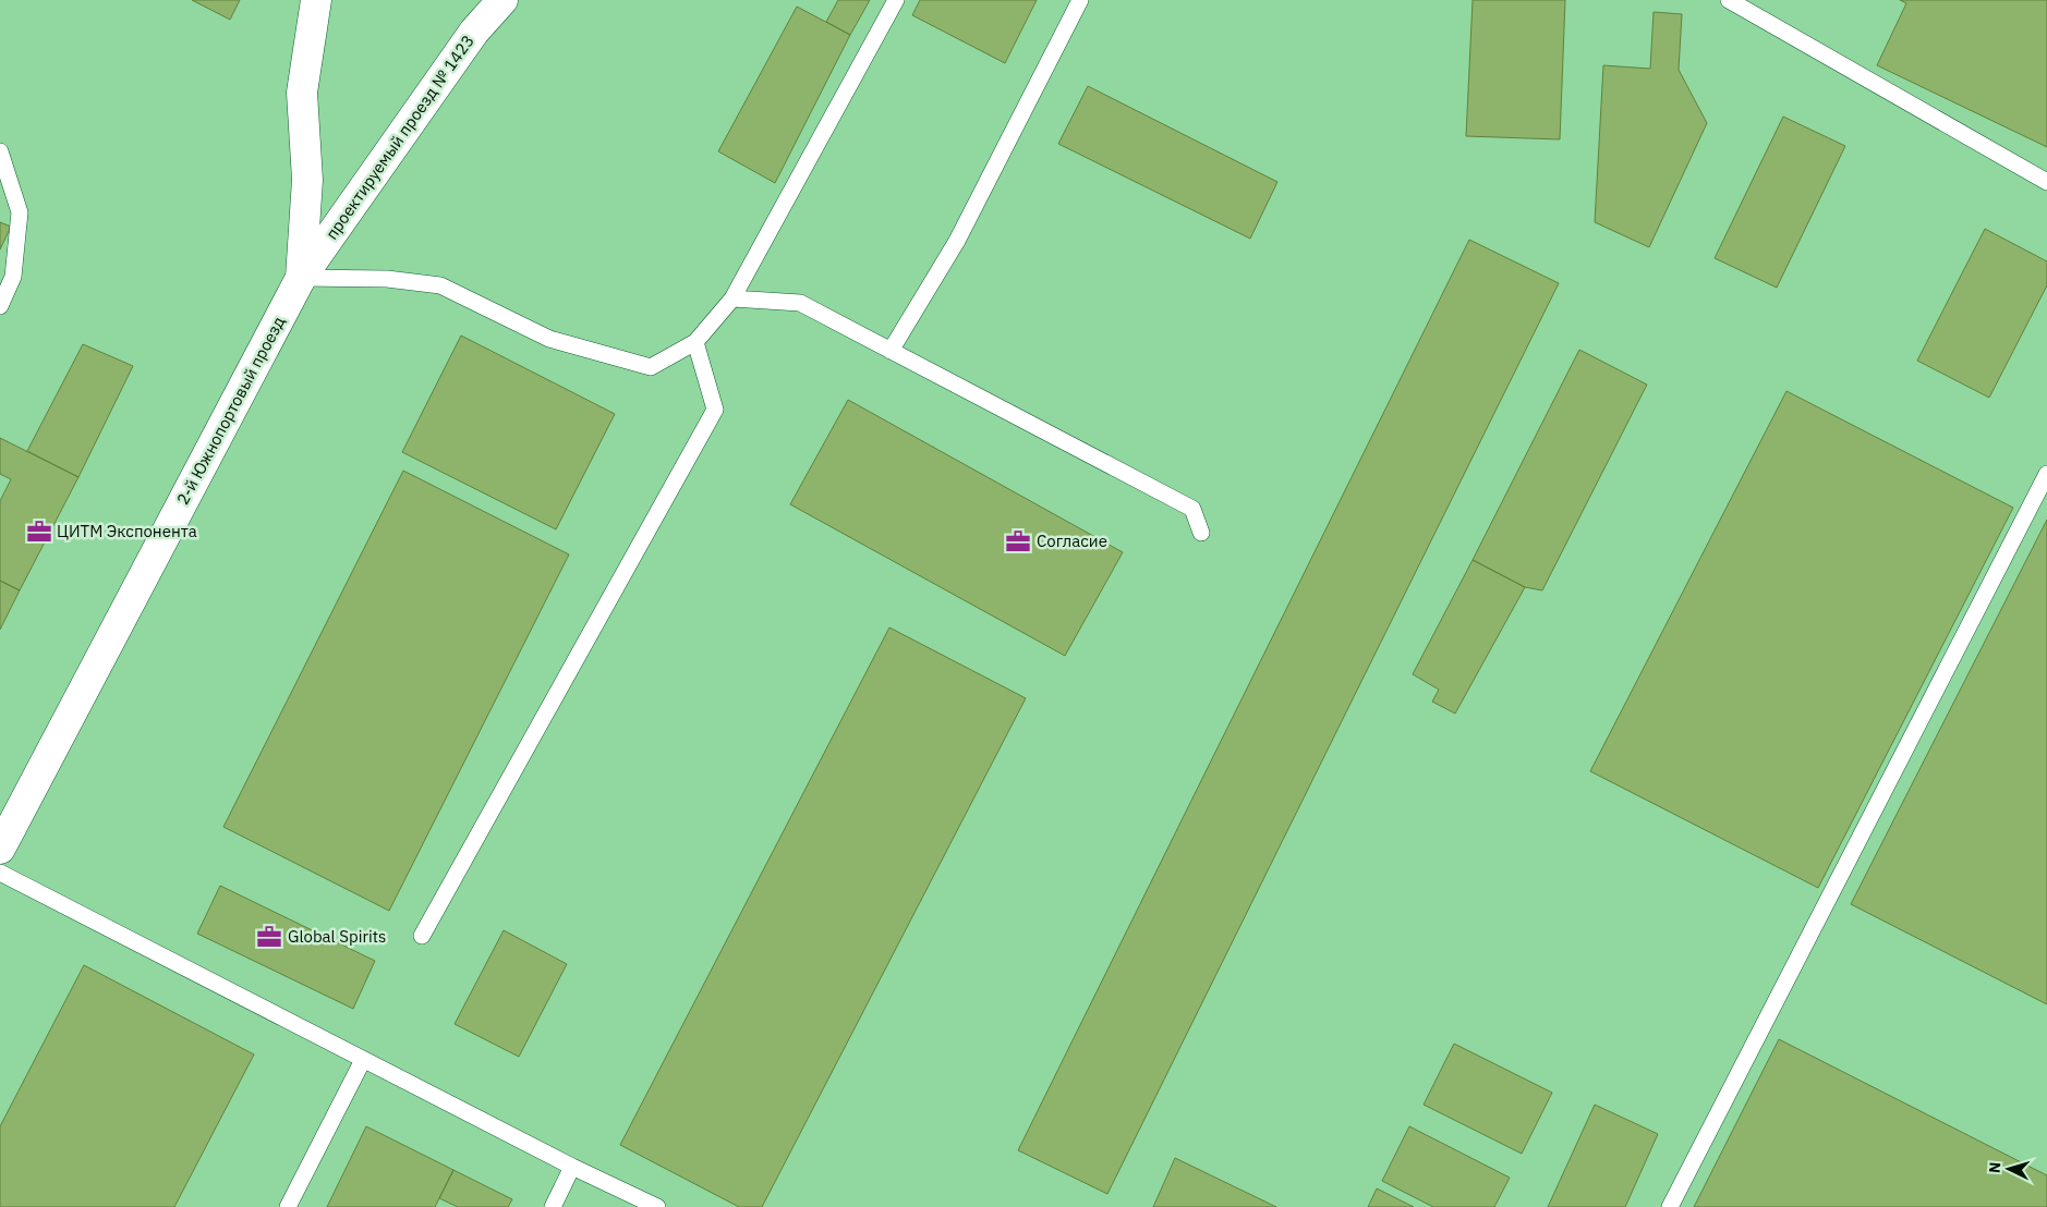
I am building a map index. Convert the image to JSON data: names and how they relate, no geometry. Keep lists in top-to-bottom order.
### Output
{
  "streets": {
    "main road": ["проектируемый проезд № 1423", "2-й Южнопортовый проезд"]
  },
  "crossings": [
    ["проектируемый проезд № 1423", "2-й Южнопортовый проезд"]
  ],
  "places": {
    "office": ["ЦИТМ Экспонента", "Согласие", "Global Spirits"]
  },
  "north": "left"
}
